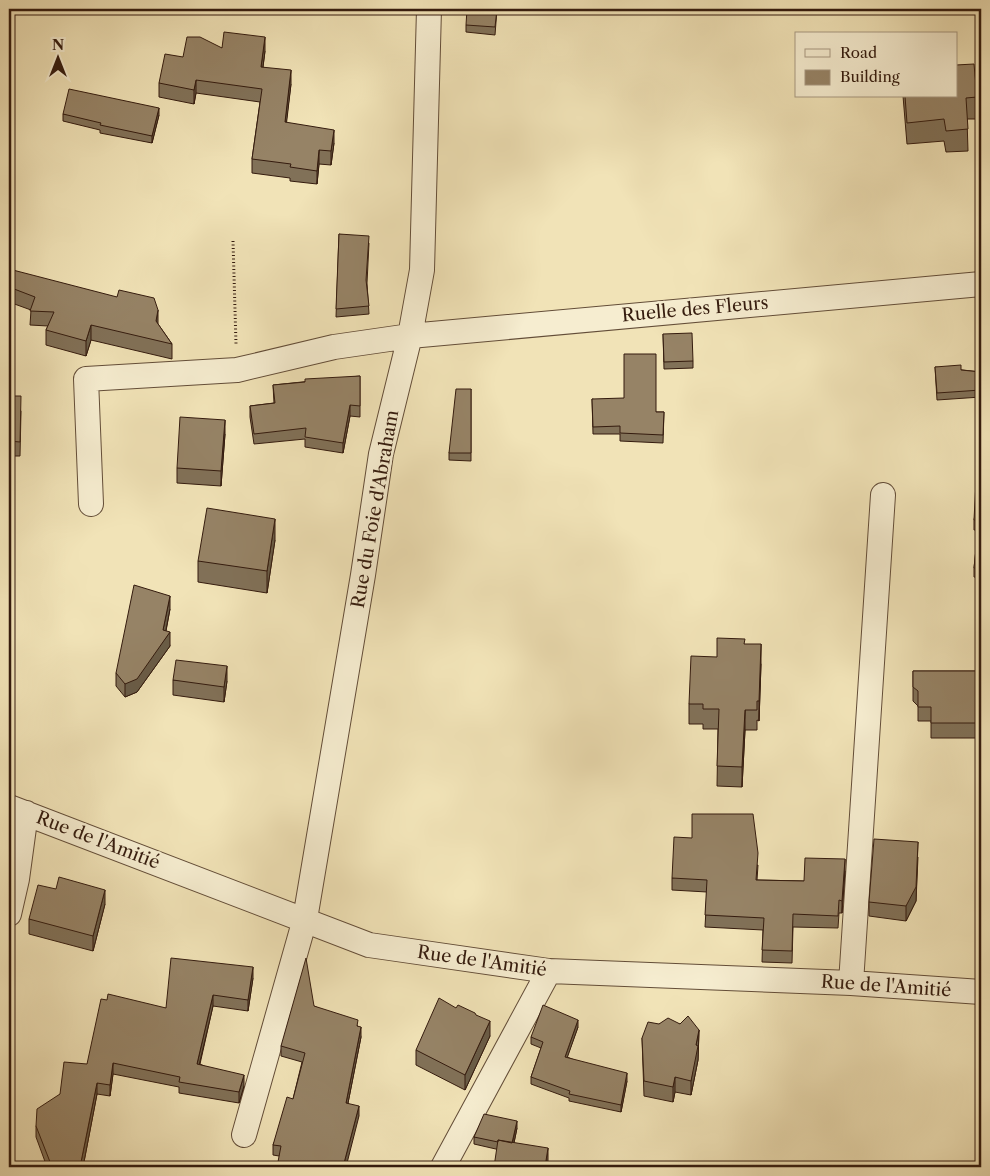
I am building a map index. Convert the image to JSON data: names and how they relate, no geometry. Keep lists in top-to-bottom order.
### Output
{
  "streets": {
    "street": ["Ruelle des Fleurs", "Rue du Foie d'Abraham", "Rue de l'Amitié"]
  },
  "crossings": [
    ["Ruelle des Fleurs", "Rue du Foie d'Abraham"],
    ["Rue du Foie d'Abraham", "Rue de l'Amitié"]
  ],
  "legend": ["Road", "Building"],
  "north": "top"
}
